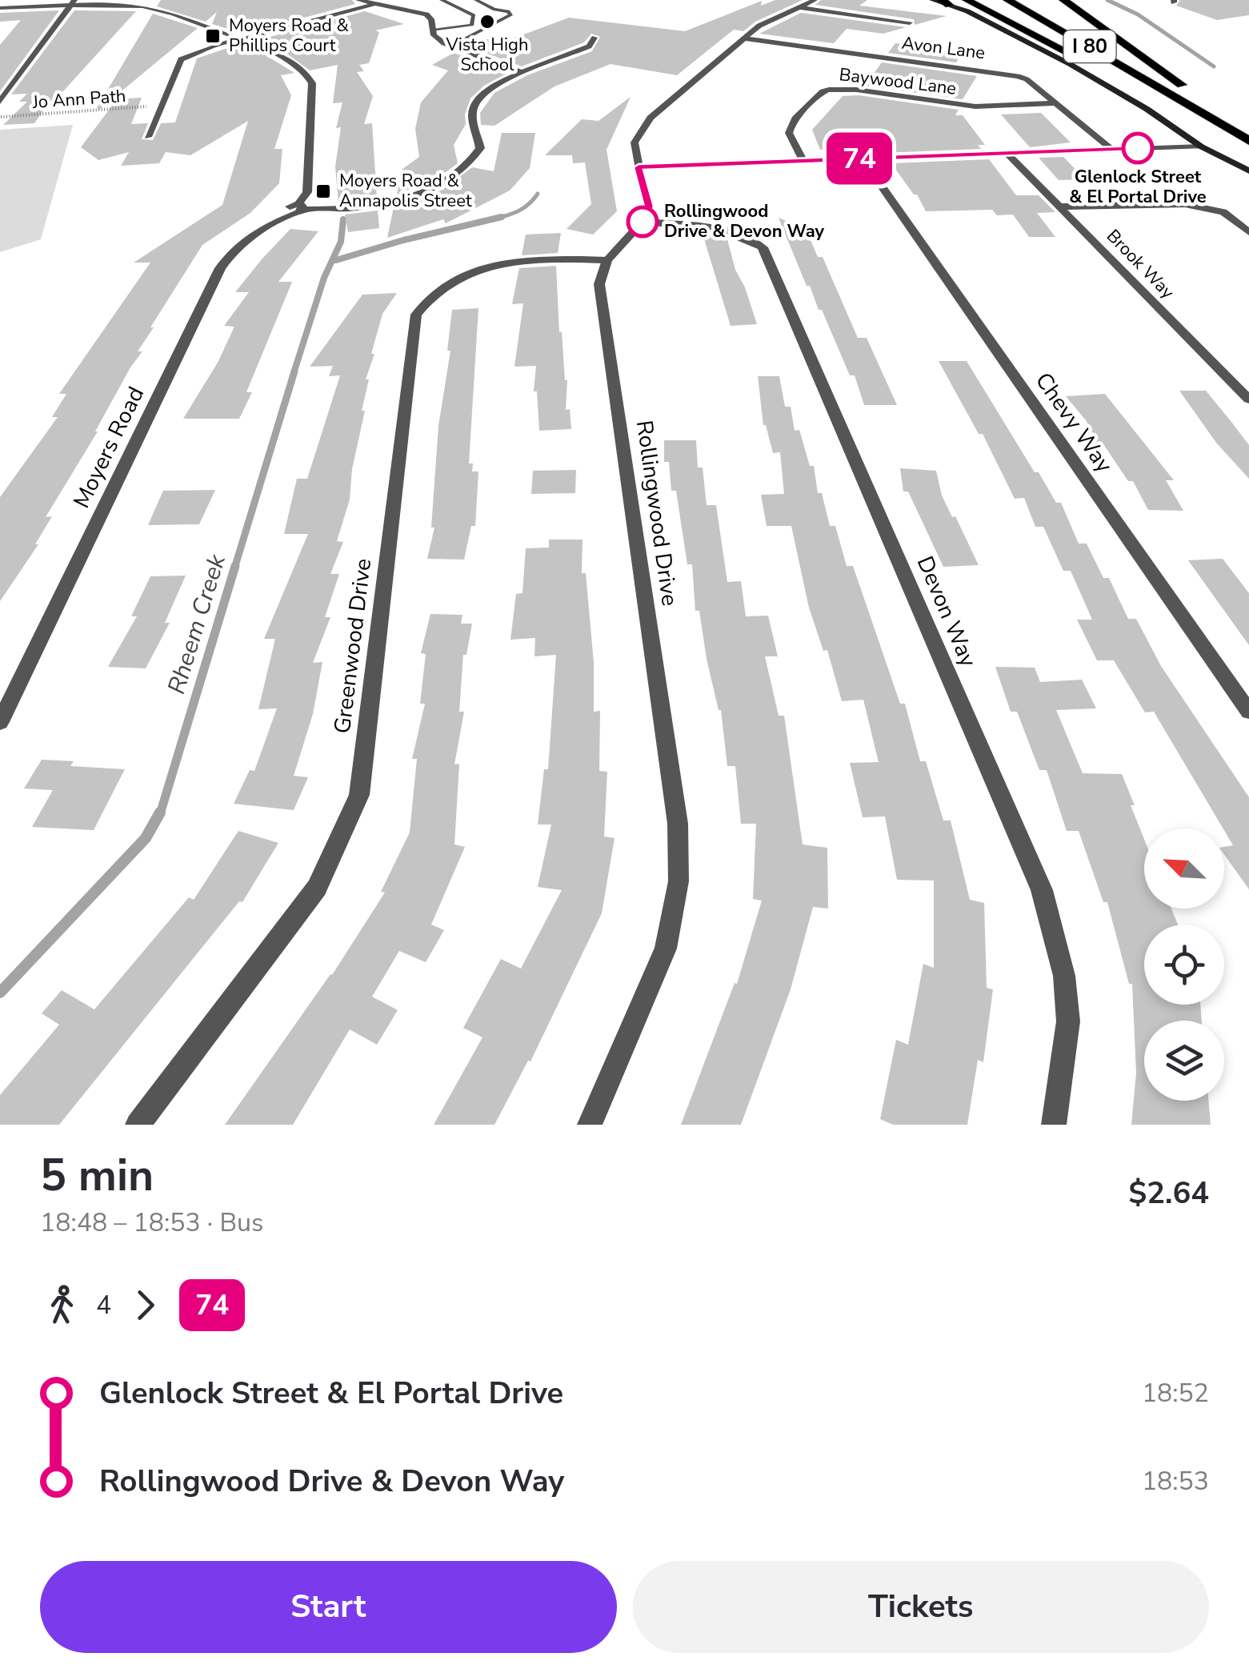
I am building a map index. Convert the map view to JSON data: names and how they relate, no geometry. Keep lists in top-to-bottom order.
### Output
{
  "streets": {
    "highway": ["I 80"],
    "street": [
      "Avon Lane",
      "Baywood Lane",
      "Brook Way",
      "Chevy Way",
      "Moyers Road",
      "Rollingwood Drive",
      "Devon Way",
      "Greenwood Drive"
    ],
    "path": ["Jo Ann Path"]
  },
  "crossings": [
    ["Avon Lane", "Baywood Lane"],
    ["Rollingwood Drive", "Greenwood Drive"]
  ],
  "water": ["Rheem Creek"],
  "places": {
    "other": ["Vista High School", "Glenlock Street & El Portal Drive", "Rollingwood Drive & Devon Way"],
    "transit": ["Moyers Road & Phillips Court", "Moyers Road & Annapolis Street"]
  },
  "lines": ["bus line 74"],
  "north": "top left",
  "page": {
    "on_map": "74",
    "heading": ["5 min", "18:48 – 18:53 · Bus", "$2.64"],
    "legs": ["4", "74"],
    "list": [
      {
        "name": "Glenlock Street & El Portal Drive",
        "value": "18:52"
      },
      {
        "name": "Rollingwood Drive & Devon Way",
        "value": "18:53"
      }
    ],
    "buttons": ["Start", "Tickets"]
  }
}
